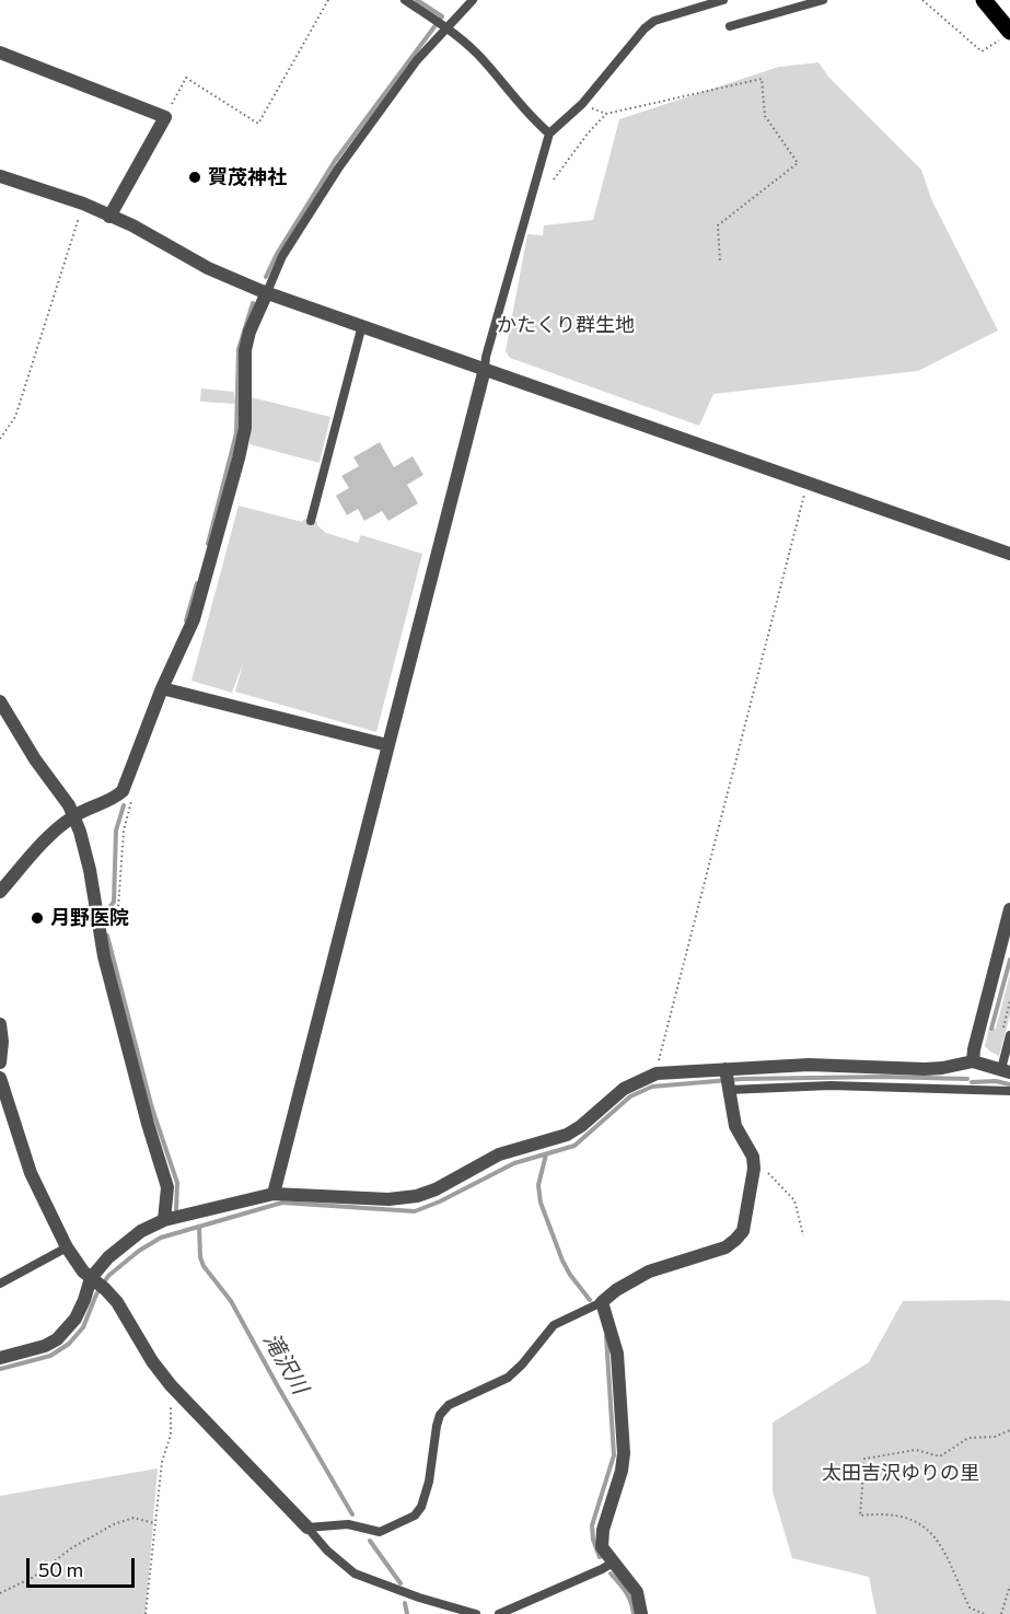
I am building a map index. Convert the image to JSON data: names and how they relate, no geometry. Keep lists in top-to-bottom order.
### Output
{
  "water": ["滝沢川"],
  "parks": ["かたくり群生地", "太田吉沢ゆりの里"],
  "places": ["賀茂神社", "月野医院"],
  "scale_bar": "50 m"
}
